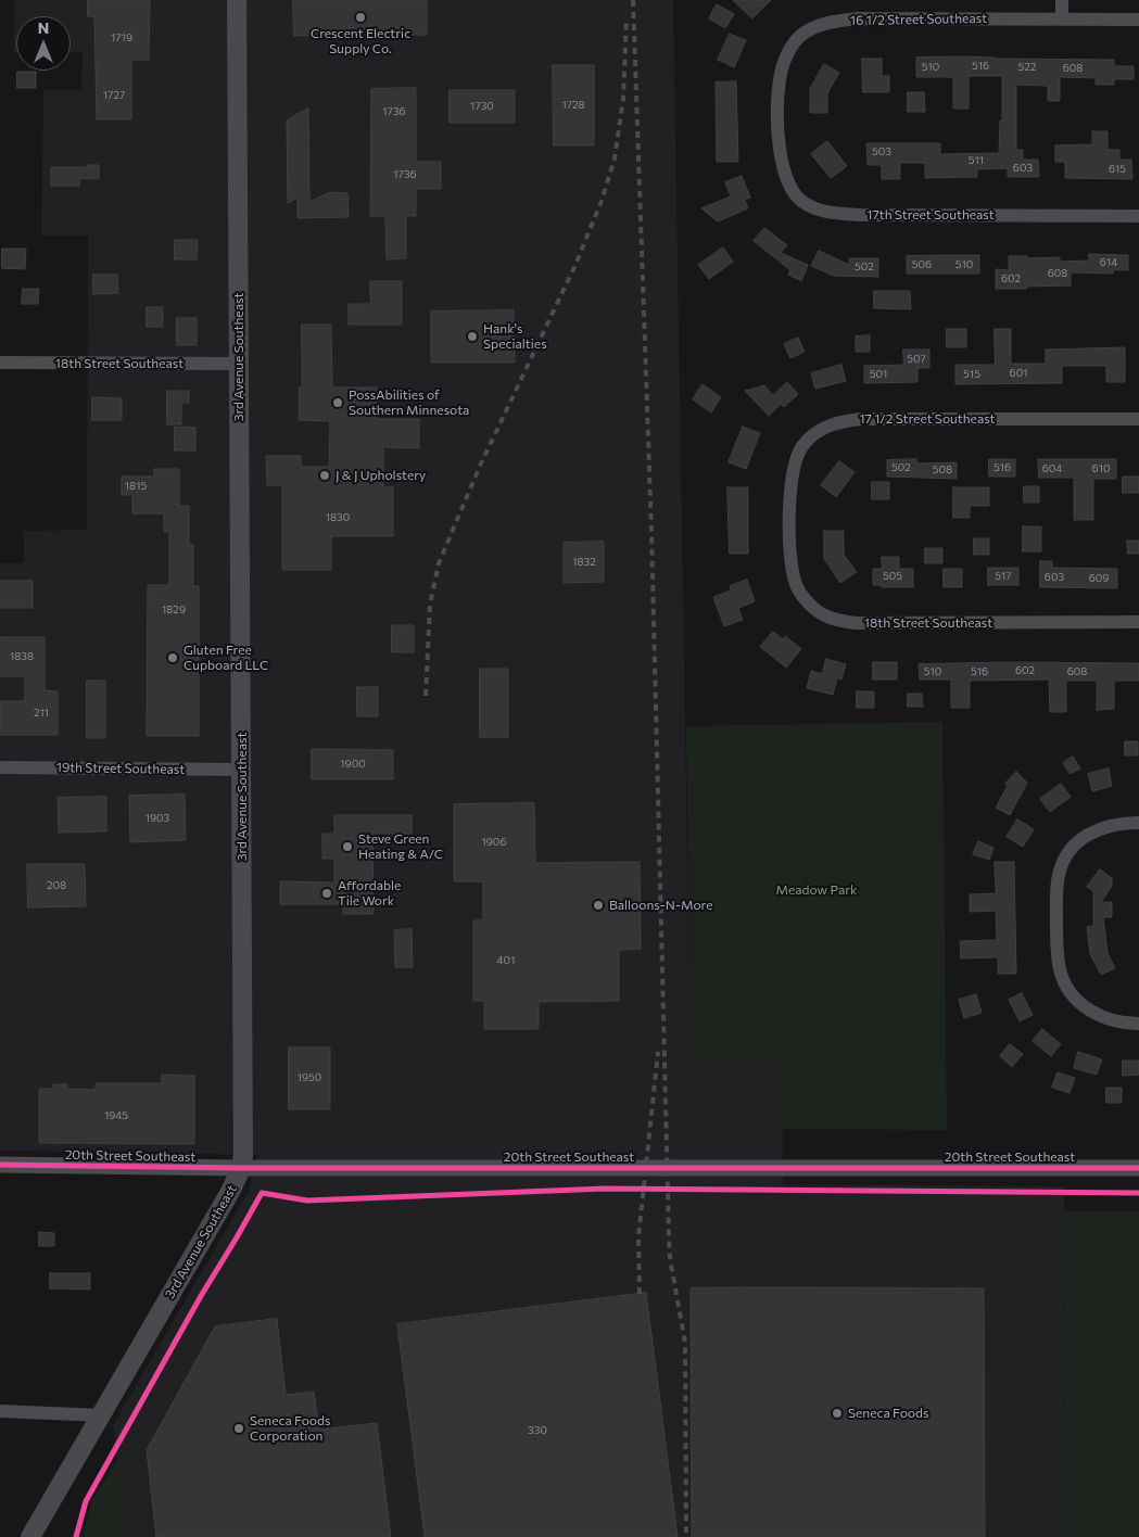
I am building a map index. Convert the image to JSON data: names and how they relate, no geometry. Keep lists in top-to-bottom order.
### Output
{
  "streets": {
    "main road": ["3rd Avenue Southeast"],
    "street": [
      "16 1/2 Street Southeast",
      "17th Street Southeast",
      "18th Street Southeast",
      "17 1/2 Street Southeast",
      "19th Street Southeast",
      "20th Street Southeast"
    ]
  },
  "crossings": [
    ["16 1/2 Street Southeast", "17th Street Southeast"],
    ["3rd Avenue Southeast", "18th Street Southeast"],
    ["3rd Avenue Southeast", "19th Street Southeast"],
    ["3rd Avenue Southeast", "20th Street Southeast"],
    ["18th Street Southeast", "17 1/2 Street Southeast"]
  ],
  "parks": ["Meadow Park"],
  "places": [
    "Crescent Electric Supply Co.",
    "Hank's Specialties",
    "PossAbilities of Southern Minnesota",
    "J & J Upholstery",
    "Gluten Free Cupboard LLC",
    "Steve Green Heating & A/C",
    "Affordable Tile Work",
    "Balloons-N-More",
    "Seneca Foods",
    "Seneca Foods Corporation"
  ],
  "house_numbers": [
    "1719",
    "516",
    "510",
    "522",
    "608",
    "1727",
    "1728",
    "1730",
    "1736",
    "503",
    "511",
    "603",
    "615",
    "1736",
    "614",
    "506",
    "510",
    "502",
    "608",
    "602",
    "507",
    "601",
    "501",
    "515",
    "502",
    "516",
    "604",
    "610",
    "508",
    "1815",
    "1830",
    "1832",
    "505",
    "517",
    "603",
    "609",
    "1829",
    "1838",
    "602",
    "510",
    "516",
    "608",
    "211",
    "1900",
    "1903",
    "1906",
    "208",
    "401",
    "1950",
    "1945",
    "330"
  ],
  "north": "top"
}
